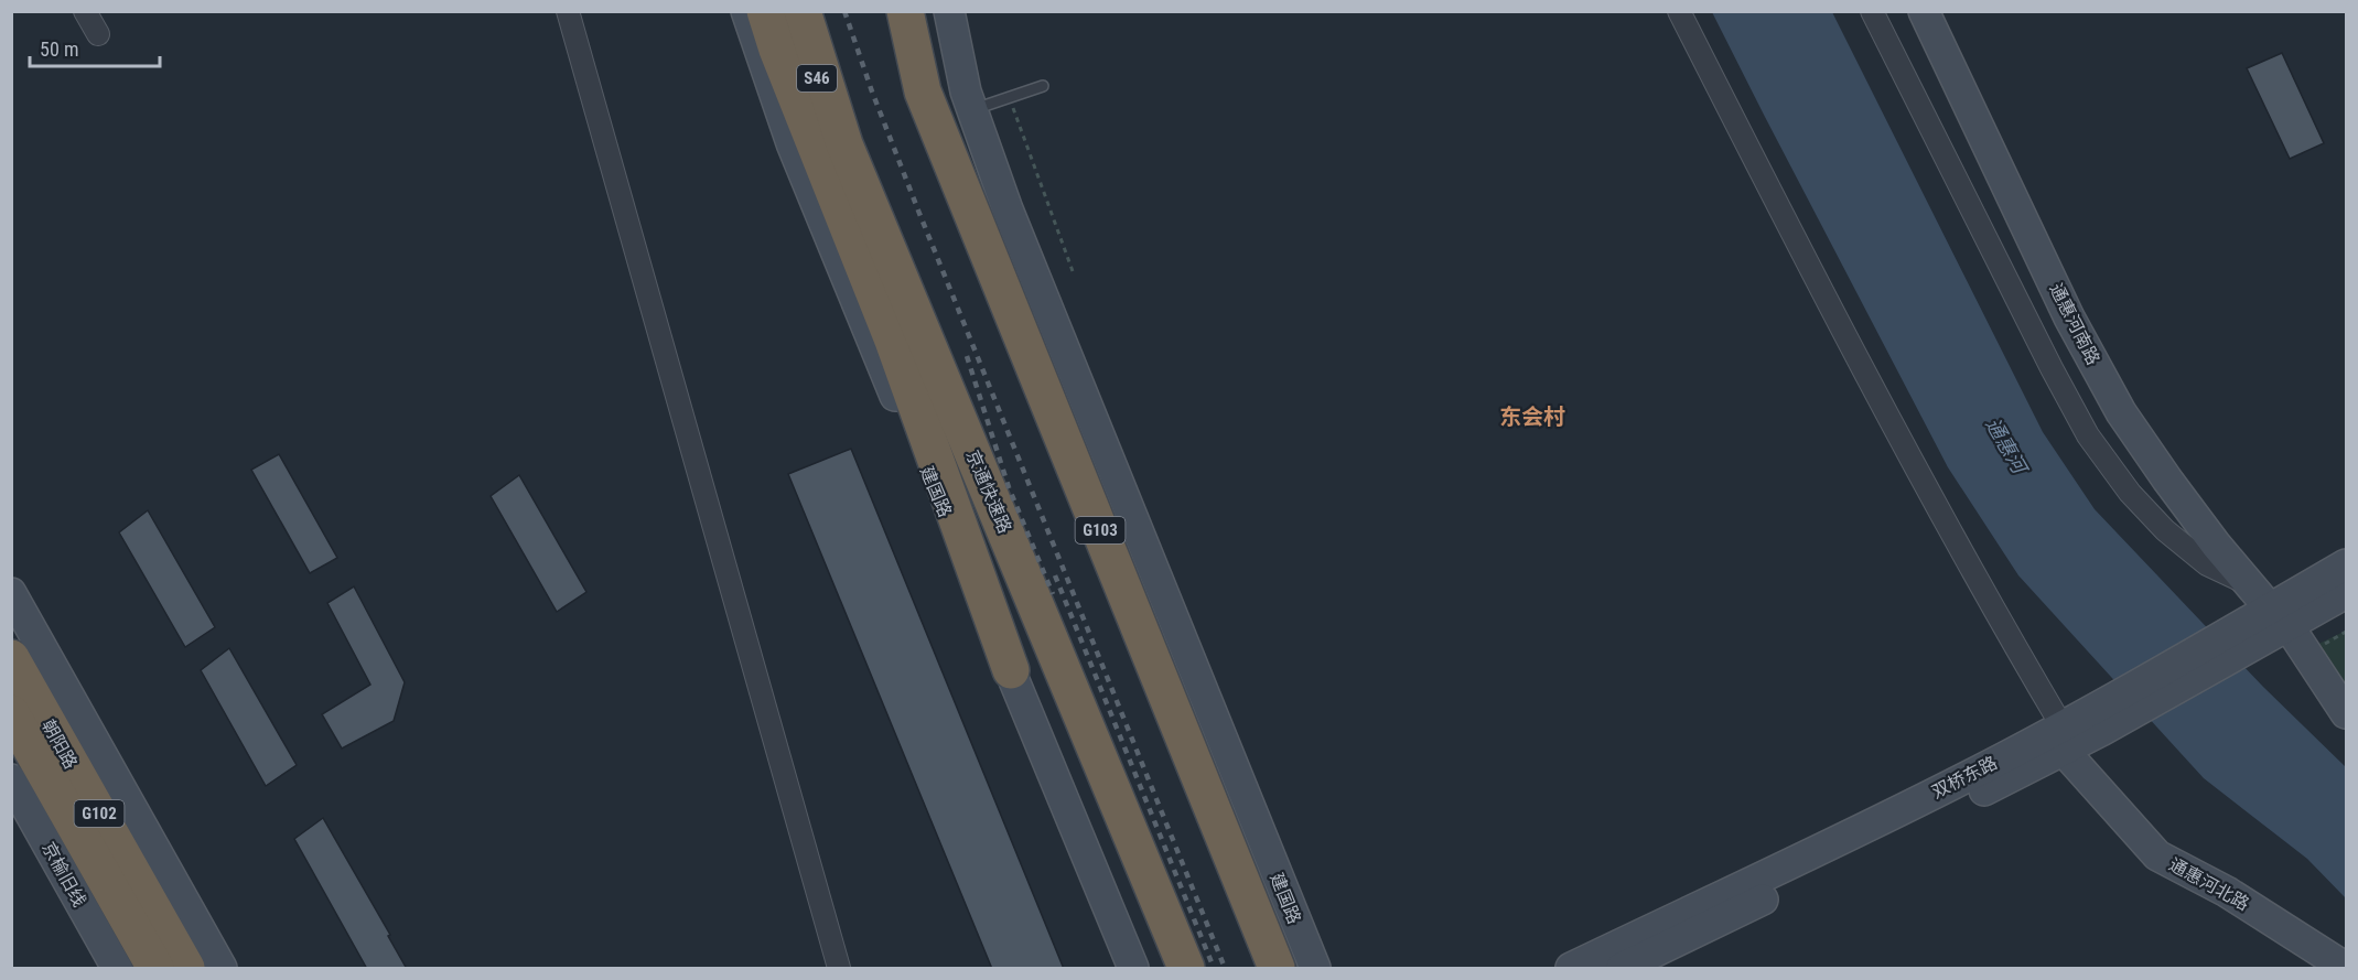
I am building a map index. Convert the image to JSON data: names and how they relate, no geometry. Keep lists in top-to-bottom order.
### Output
{
  "streets": {
    "highway": [
      "S46",
      "京通快速路",
      "G103",
      "朝阳路",
      "G102"
    ],
    "street": [
      "通惠河南路",
      "建国路",
      "双桥东路",
      "京榆旧线",
      "通惠河北路"
    ]
  },
  "crossings": [
    ["S46", "京通快速路"],
    ["通惠河南路", "双桥东路"],
    ["双桥东路", "通惠河北路"]
  ],
  "districts": ["东会村"],
  "water": ["通惠河"],
  "scale_bar": "50 m"
}
